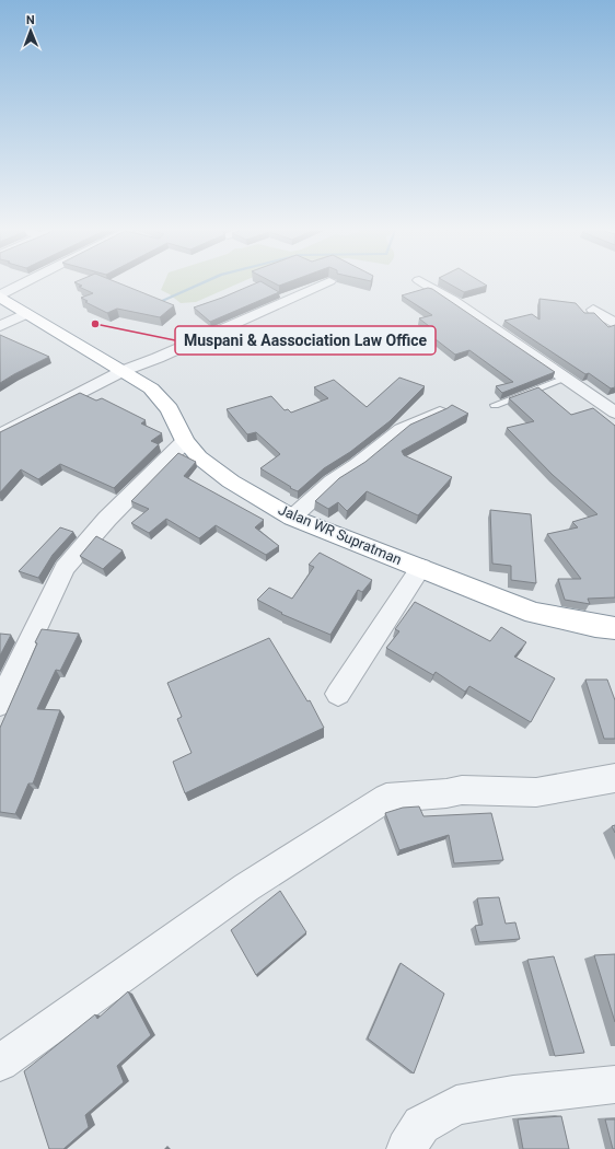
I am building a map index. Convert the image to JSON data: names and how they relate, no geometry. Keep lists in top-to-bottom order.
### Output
{
  "streets": {
    "highway": ["Jalan WR Supratman"]
  },
  "places": ["Muspani & Aassociation Law Office"],
  "north": "top"
}
